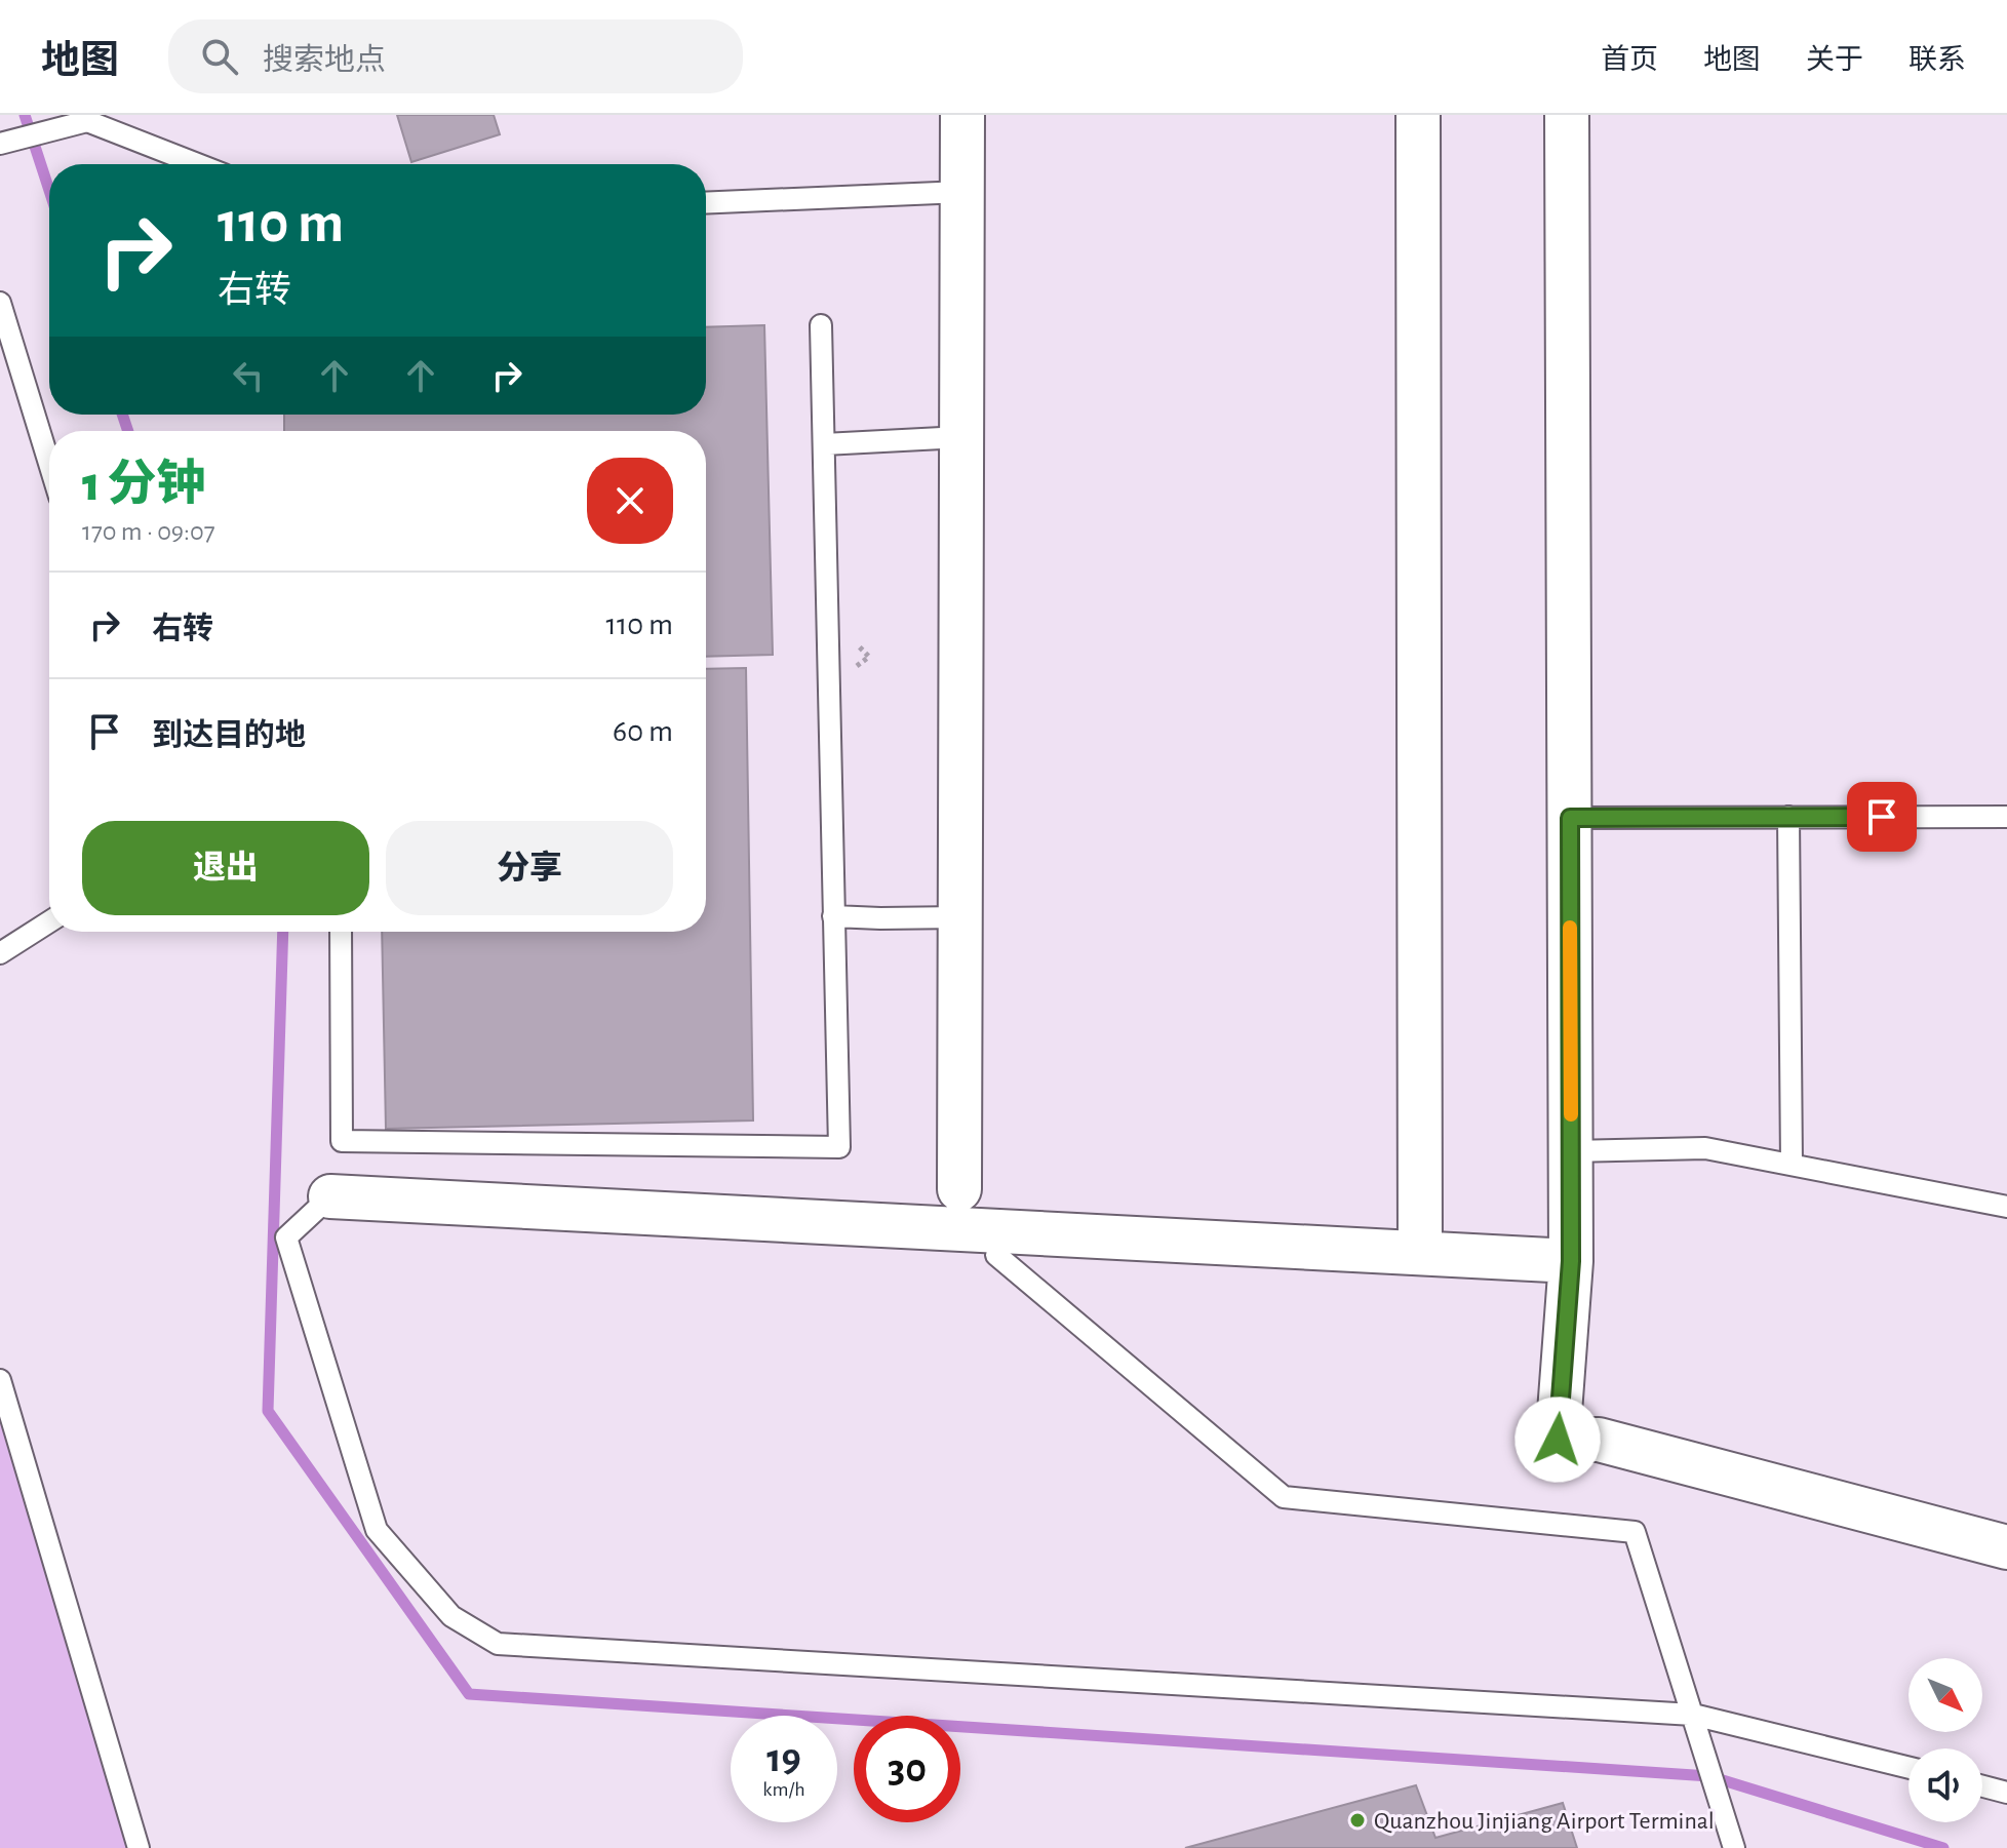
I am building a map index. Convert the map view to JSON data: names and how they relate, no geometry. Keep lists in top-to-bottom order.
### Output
{
  "places": ["Quanzhou Jinjiang Airport Terminal"],
  "north": "bottom right",
  "page": {
    "header": "地图",
    "search": "搜索地点",
    "nav": [
      "首页",
      "地图",
      "关于",
      "联系"
    ],
    "turn": ["110 m", "右转"],
    "heading": ["1 分钟", "170 m · 09:07"],
    "list": [
      {
        "name": "右转",
        "value": "110 m"
      },
      {
        "name": "到达目的地",
        "value": "60 m"
      }
    ],
    "buttons": ["退出", "分享"],
    "speed": "19 km/h",
    "limit": "30"
  }
}
